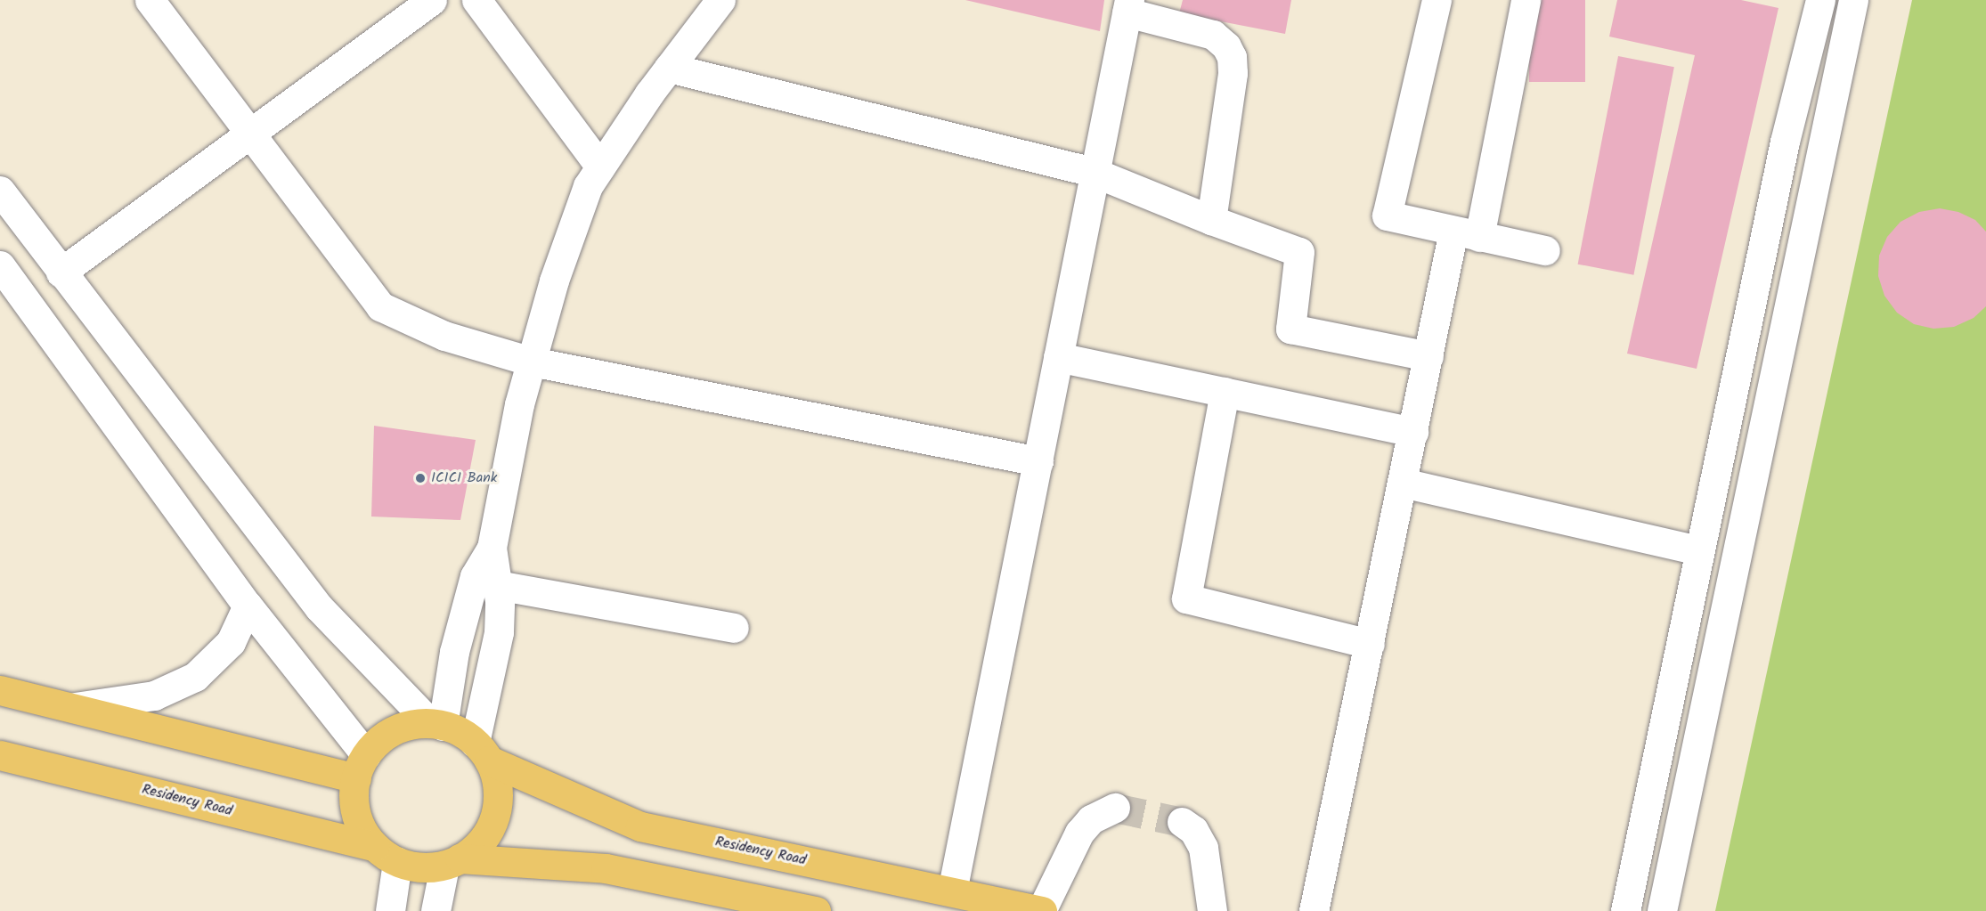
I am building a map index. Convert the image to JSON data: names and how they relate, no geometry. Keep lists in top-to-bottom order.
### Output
{
  "streets": {
    "main road": ["Residency Road"]
  },
  "places": ["ICICI Bank"]
}
